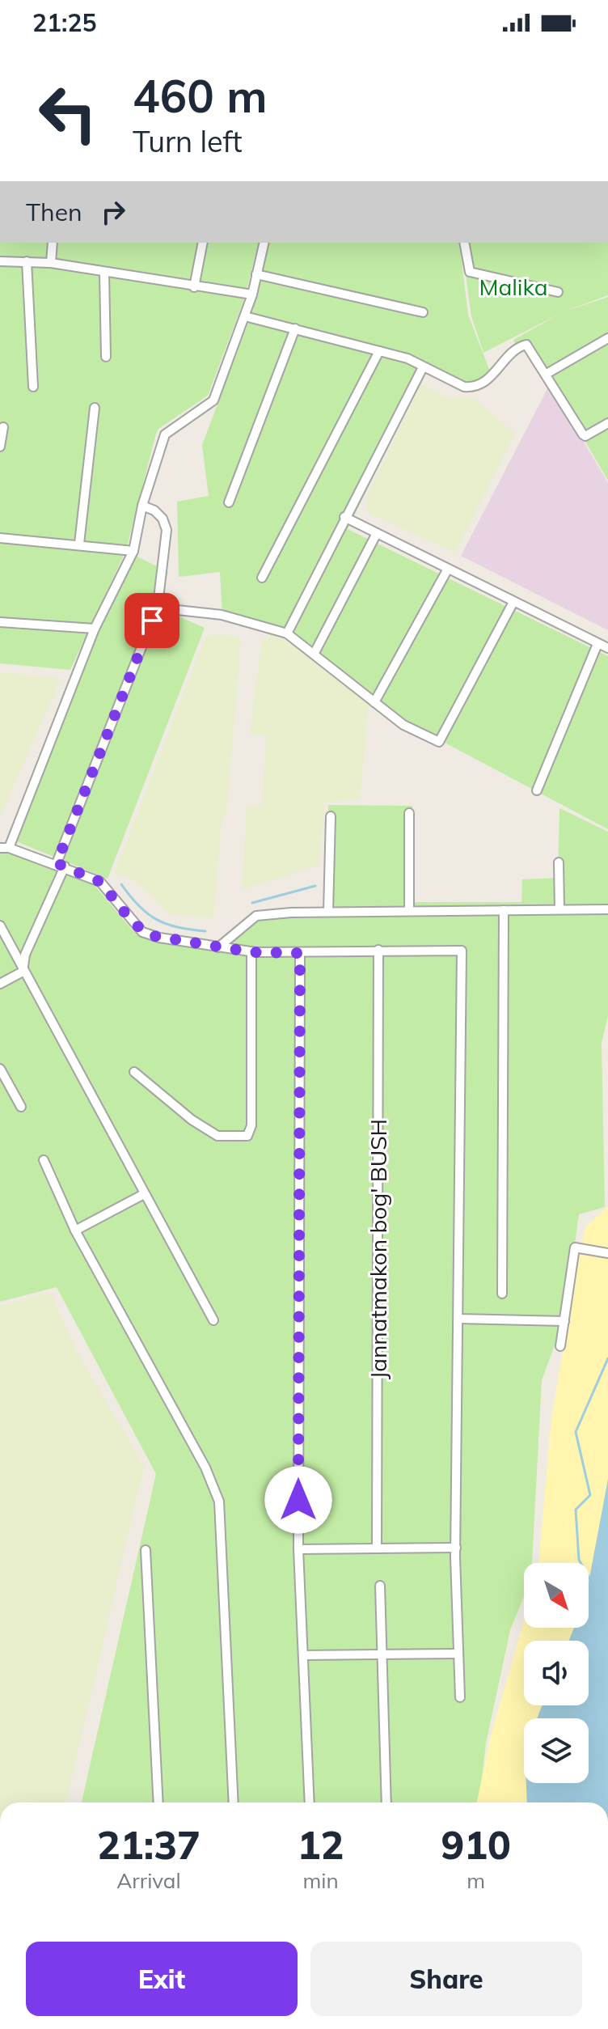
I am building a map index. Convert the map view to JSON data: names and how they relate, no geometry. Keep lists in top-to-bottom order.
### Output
{
  "streets": {
    "street": ["Jannatmakon bog' BUSH"]
  },
  "parks": ["Malika"],
  "north": "bottom right",
  "page": {
    "status": "21:25",
    "turn": ["460 m", "Turn left"],
    "then": "Then",
    "eta": [
      "21:37",
      "Arrival",
      "12",
      "min",
      "910",
      "m"
    ],
    "buttons": ["Exit", "Share"]
  }
}
